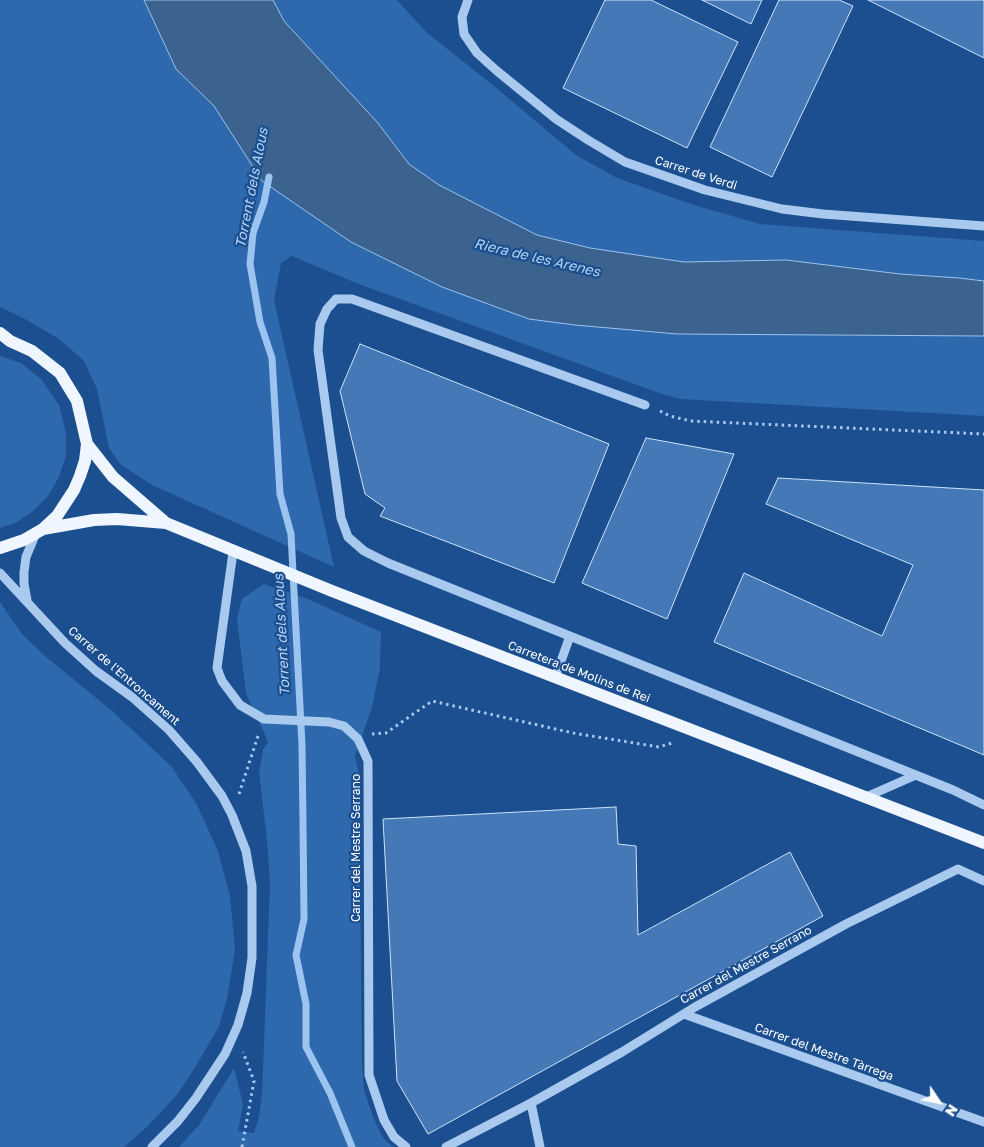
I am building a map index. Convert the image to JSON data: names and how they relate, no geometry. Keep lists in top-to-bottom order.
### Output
{
  "streets": {
    "main road": ["Carretera de Molins de Rei"],
    "street": [
      "Carrer de Verdi",
      "Carrer de l'Entroncament",
      "Carrer del Mestre Serrano",
      "Carrer del Mestre Tàrrega"
    ]
  },
  "crossings": [
    ["Carretera de Molins de Rei", "Carrer del Mestre Serrano"],
    ["Carrer del Mestre Serrano", "Carrer del Mestre Tàrrega"]
  ],
  "water": ["Torrent dels Alous", "Riera de les Arenes"],
  "north": "bottom right"
}
